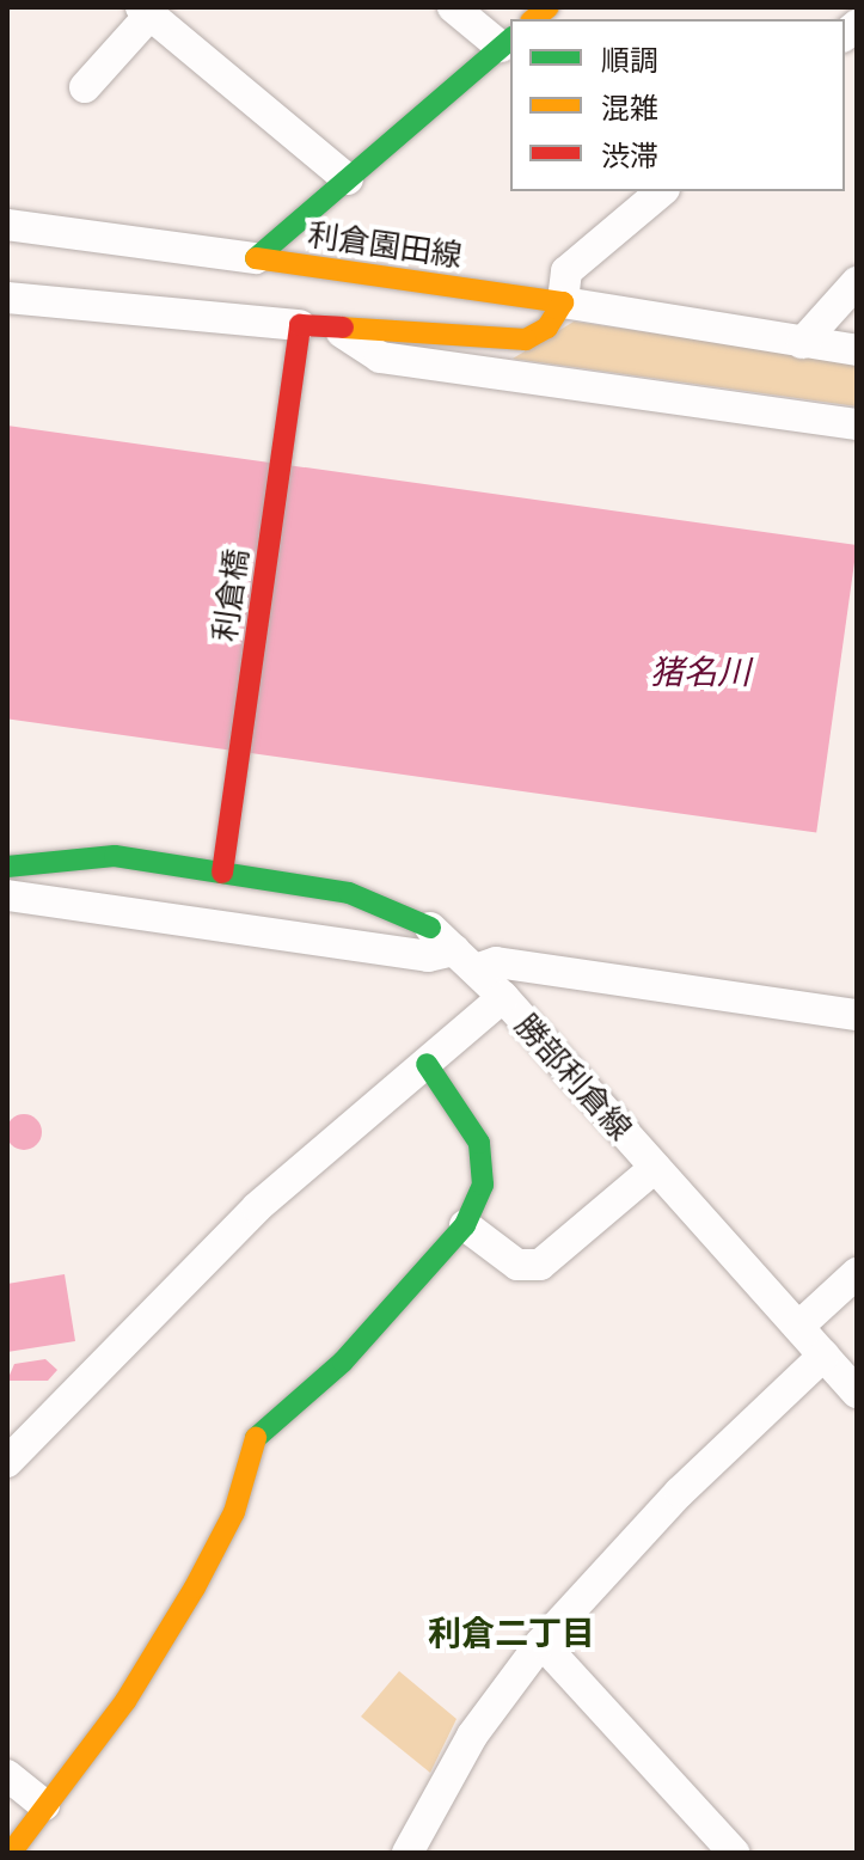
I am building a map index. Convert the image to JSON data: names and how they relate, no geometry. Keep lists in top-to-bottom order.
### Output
{
  "streets": {
    "street": ["利倉園田線", "利倉橋", "勝部利倉線"]
  },
  "crossings": [
    ["利倉橋", "勝部利倉線"]
  ],
  "districts": ["利倉二丁目"],
  "water": ["猪名川"],
  "legend": ["順調", "混雑", "渋滞"]
}
